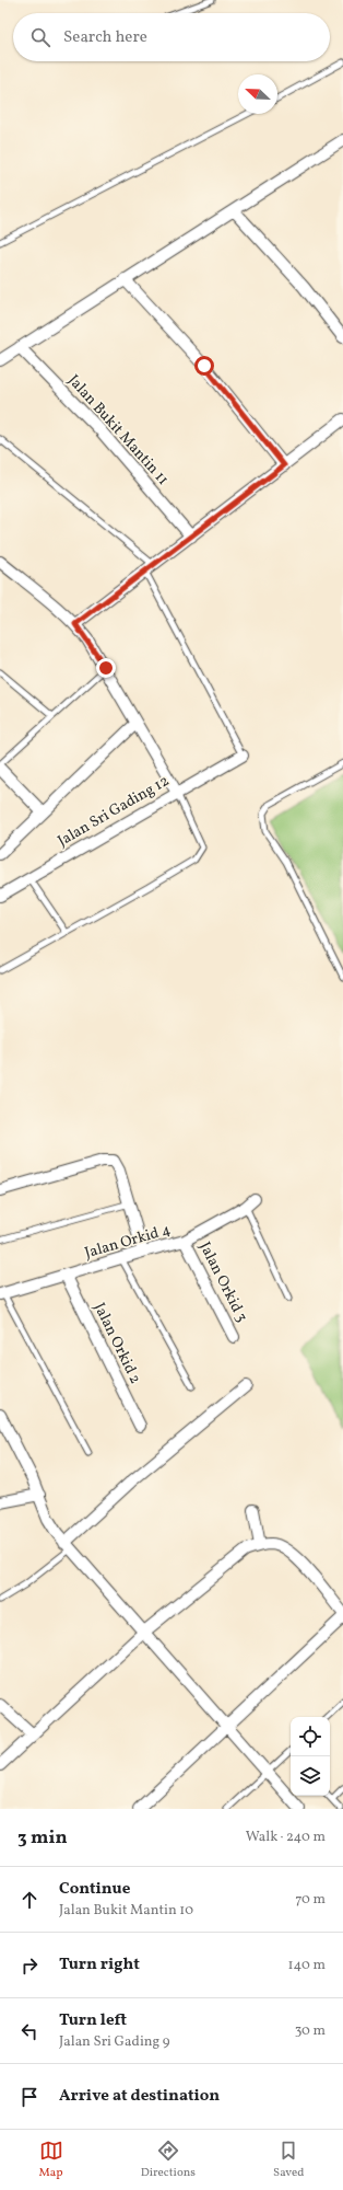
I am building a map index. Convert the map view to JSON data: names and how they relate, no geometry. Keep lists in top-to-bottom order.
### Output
{
  "streets": {
    "street": [
      "Jalan Bukit Mantin 11",
      "Jalan Sri Gading 12",
      "Jalan Orkid 4",
      "Jalan Orkid 3",
      "Jalan Orkid 2"
    ]
  },
  "crossings": [
    ["Jalan Orkid 4", "Jalan Orkid 3"],
    ["Jalan Orkid 4", "Jalan Orkid 2"]
  ],
  "north": "top left",
  "page": {
    "search": "Search here",
    "heading": ["3 min", "Walk · 240 m"],
    "list": [
      ["Continue", "Jalan Bukit Mantin 10", "70 m"],
      ["Turn right", "140 m"],
      ["Turn left", "Jalan Sri Gading 9", "30 m"],
      "Arrive at destination"
    ],
    "nav": ["Map", "Directions", "Saved"]
  }
}
